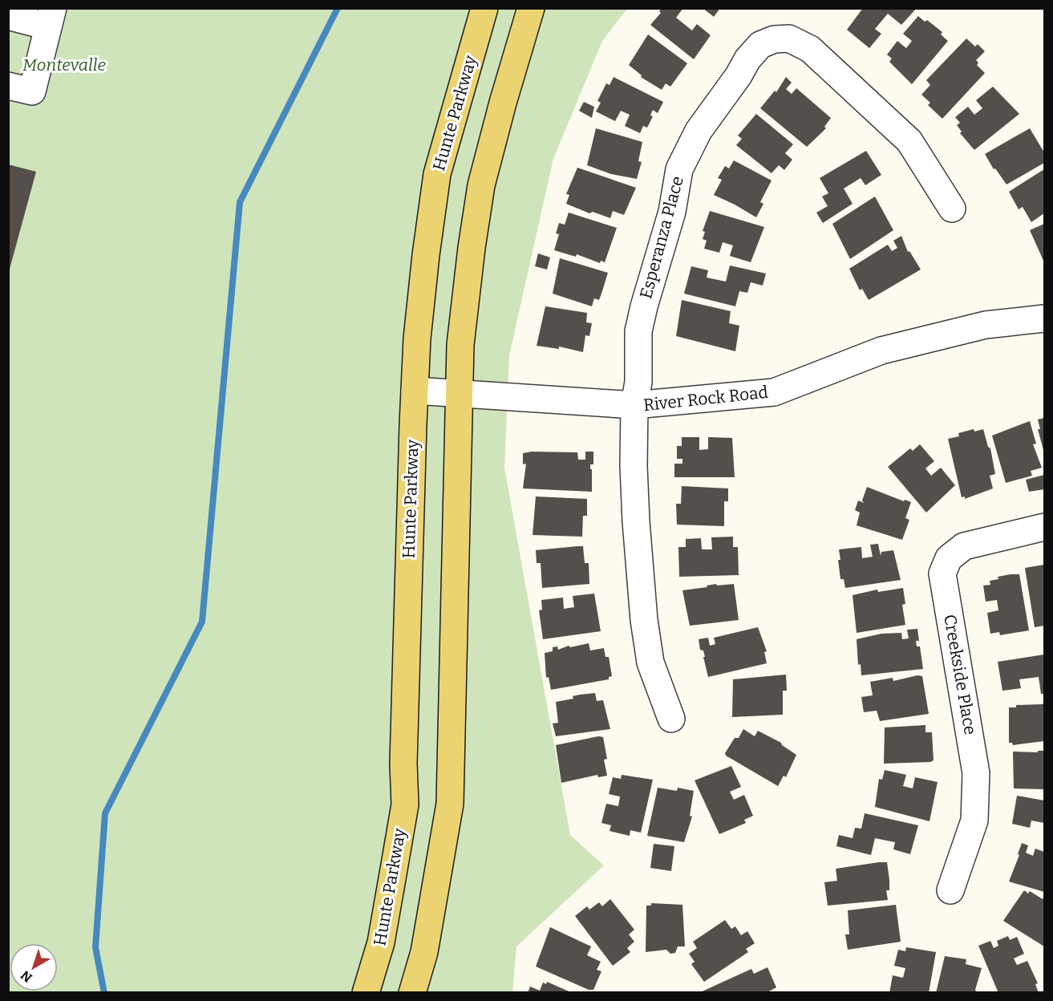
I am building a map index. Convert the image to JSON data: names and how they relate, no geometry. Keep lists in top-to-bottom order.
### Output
{
  "streets": {
    "main road": ["Hunte Parkway"],
    "street": ["Esperanza Place", "River Rock Road", "Creekside Place"]
  },
  "crossings": [
    ["Hunte Parkway", "River Rock Road"],
    ["Esperanza Place", "River Rock Road"]
  ],
  "parks": ["Montevalle"],
  "north": "bottom left"
}
